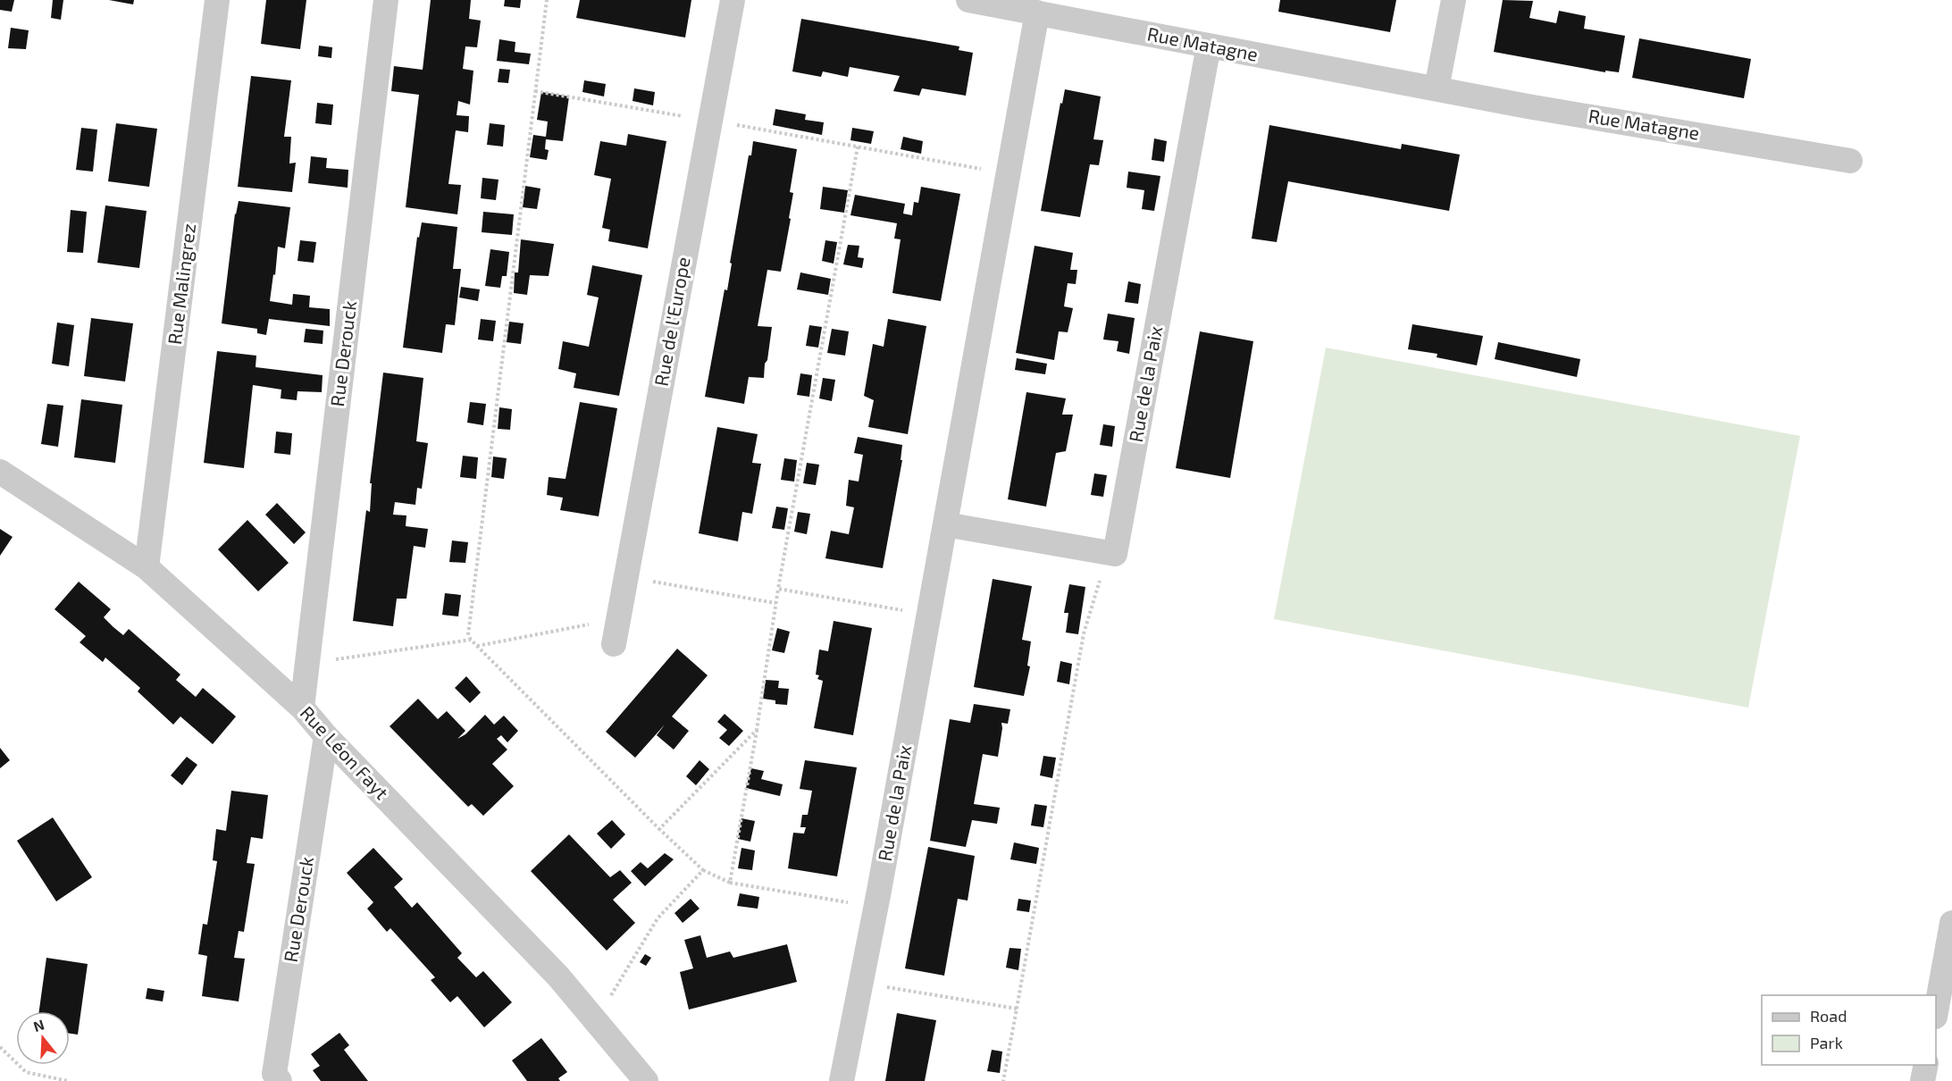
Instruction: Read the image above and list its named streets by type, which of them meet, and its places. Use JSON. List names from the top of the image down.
{
  "streets": {
    "street": [
      "Rue Matagne",
      "Rue Malingrez",
      "Rue de l'Europe",
      "Rue Derouck",
      "Rue de la Paix",
      "Rue Léon Fayt"
    ]
  },
  "crossings": [
    ["Rue Matagne", "Rue de la Paix"],
    ["Rue Malingrez", "Rue Léon Fayt"],
    ["Rue Derouck", "Rue Léon Fayt"]
  ],
  "legend": ["Road", "Park"],
  "north": "top"
}
